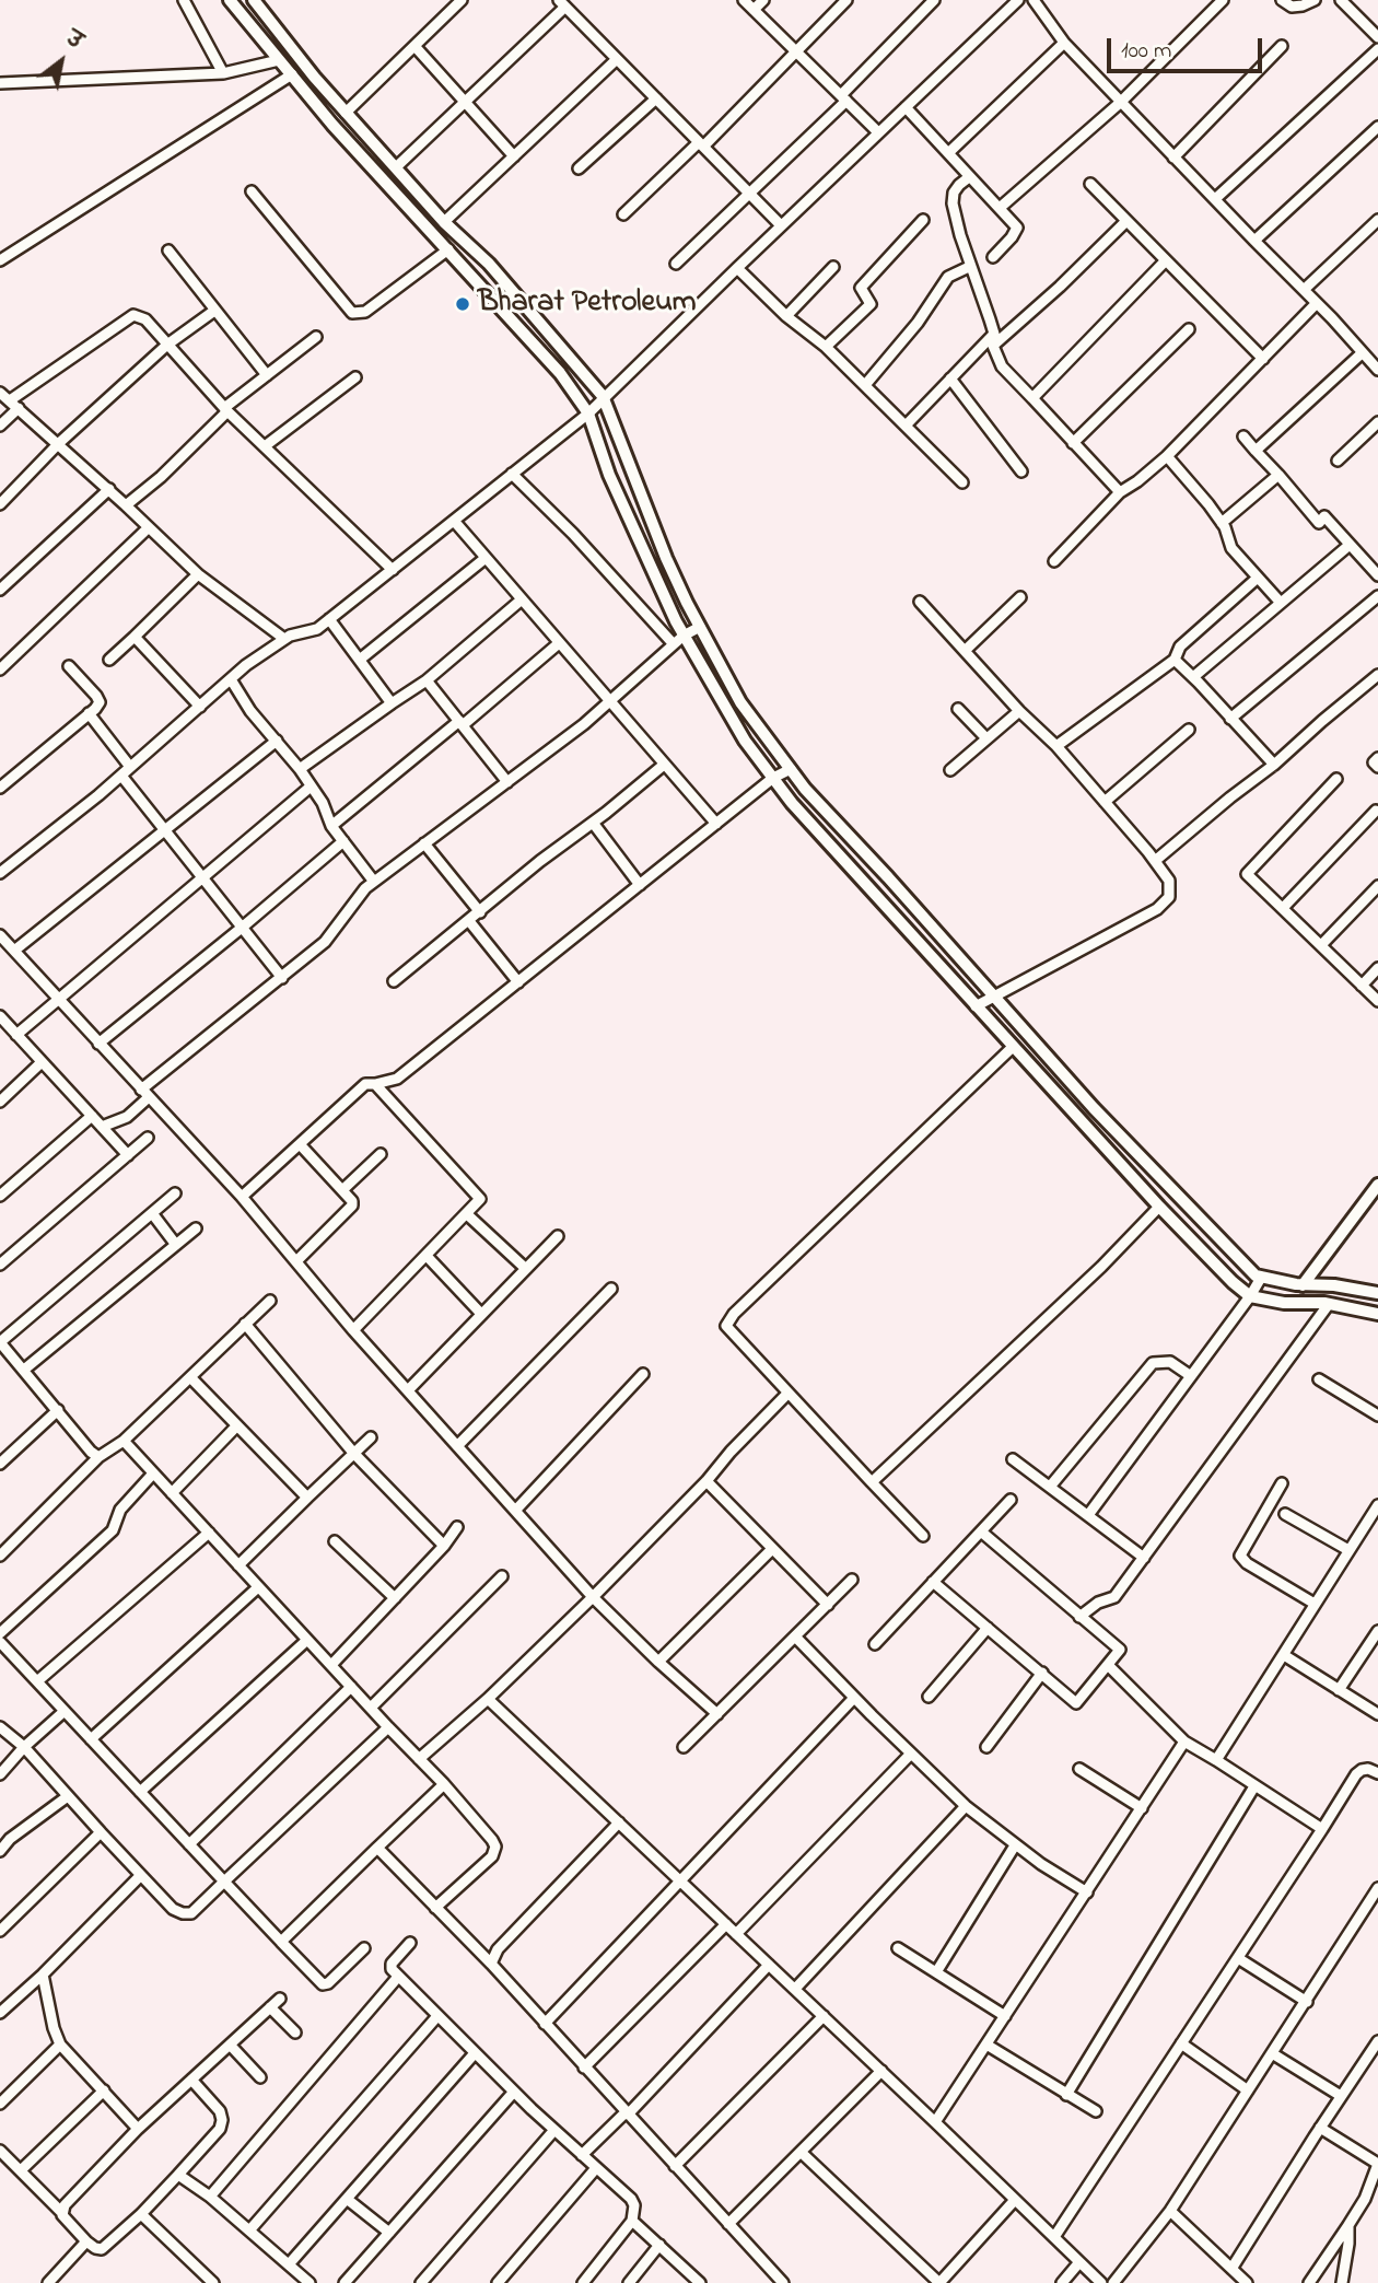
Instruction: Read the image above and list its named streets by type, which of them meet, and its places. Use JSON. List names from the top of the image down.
{
  "places": ["Bharat Petroleum"],
  "scale_bar": "100 m",
  "north": "top right"
}
